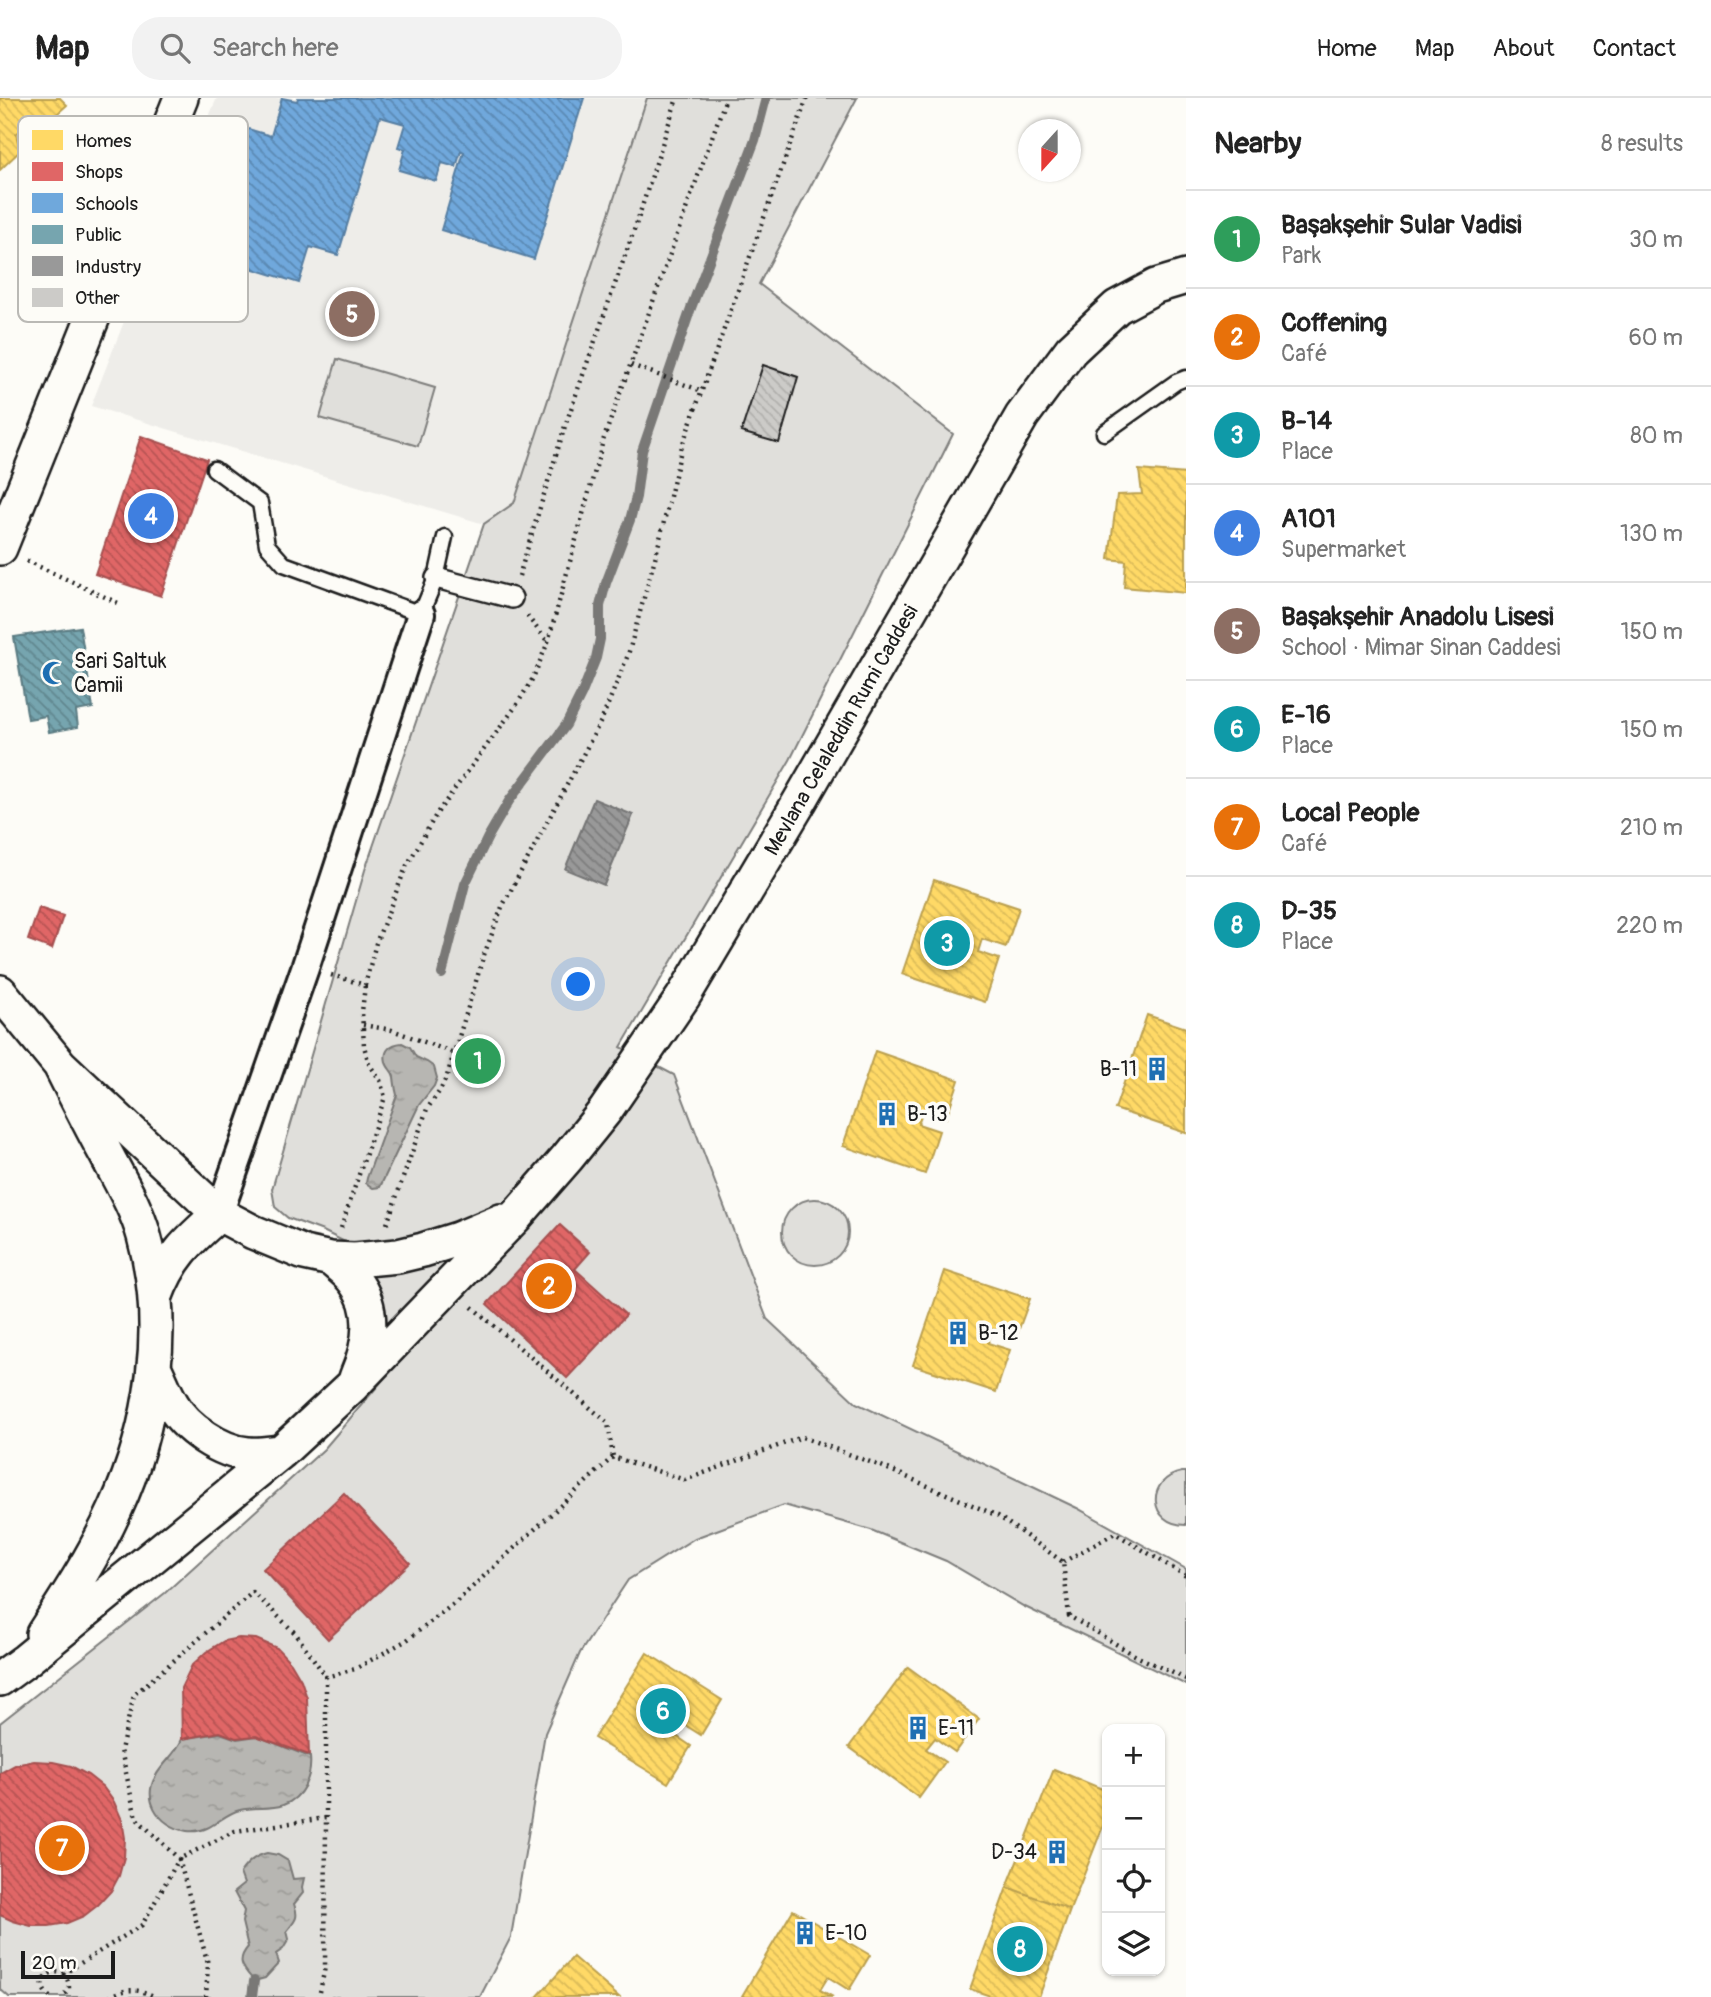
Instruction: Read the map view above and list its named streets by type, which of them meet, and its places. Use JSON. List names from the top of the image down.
{
  "streets": {
    "street": ["Mevlana Celaleddin Rumi Caddesi"]
  },
  "places": {
    "mosque": ["Sari Saltuk Camii"],
    "building": [
      "B-11",
      "B-13",
      "B-12",
      "E-11",
      "D-34",
      "E-10"
    ]
  },
  "legend": [
    "Homes",
    "Shops",
    "Schools",
    "Public",
    "Industry",
    "Other"
  ],
  "scale_bar": "20 m",
  "north": "bottom",
  "page": {
    "header": "Map",
    "search": "Search here",
    "nav": [
      "Home",
      "Map",
      "About",
      "Contact"
    ],
    "heading": ["Nearby", "8 results"],
    "list": [
      {
        "mark": "1",
        "name": "Başakşehir Sular Vadisi",
        "note": "Park",
        "value": "30 m"
      },
      {
        "mark": "2",
        "name": "Coffening",
        "note": "Café",
        "value": "60 m"
      },
      {
        "mark": "3",
        "name": "B-14",
        "note": "Place",
        "value": "80 m"
      },
      {
        "mark": "4",
        "name": "A101",
        "note": "Supermarket",
        "value": "130 m"
      },
      {
        "mark": "5",
        "name": "Başakşehir Anadolu Lisesi",
        "note": "School · Mimar Sinan Caddesi",
        "value": "150 m"
      },
      {
        "mark": "6",
        "name": "E-16",
        "note": "Place",
        "value": "150 m"
      },
      {
        "mark": "7",
        "name": "Local People",
        "note": "Café",
        "value": "210 m"
      },
      {
        "mark": "8",
        "name": "D-35",
        "note": "Place",
        "value": "220 m"
      }
    ],
    "pins": [
      "5",
      "4",
      "3",
      "1",
      "2",
      "6",
      "7",
      "8"
    ],
    "map_buttons": ["+", "−"],
    "scale": "20 m"
  }
}
